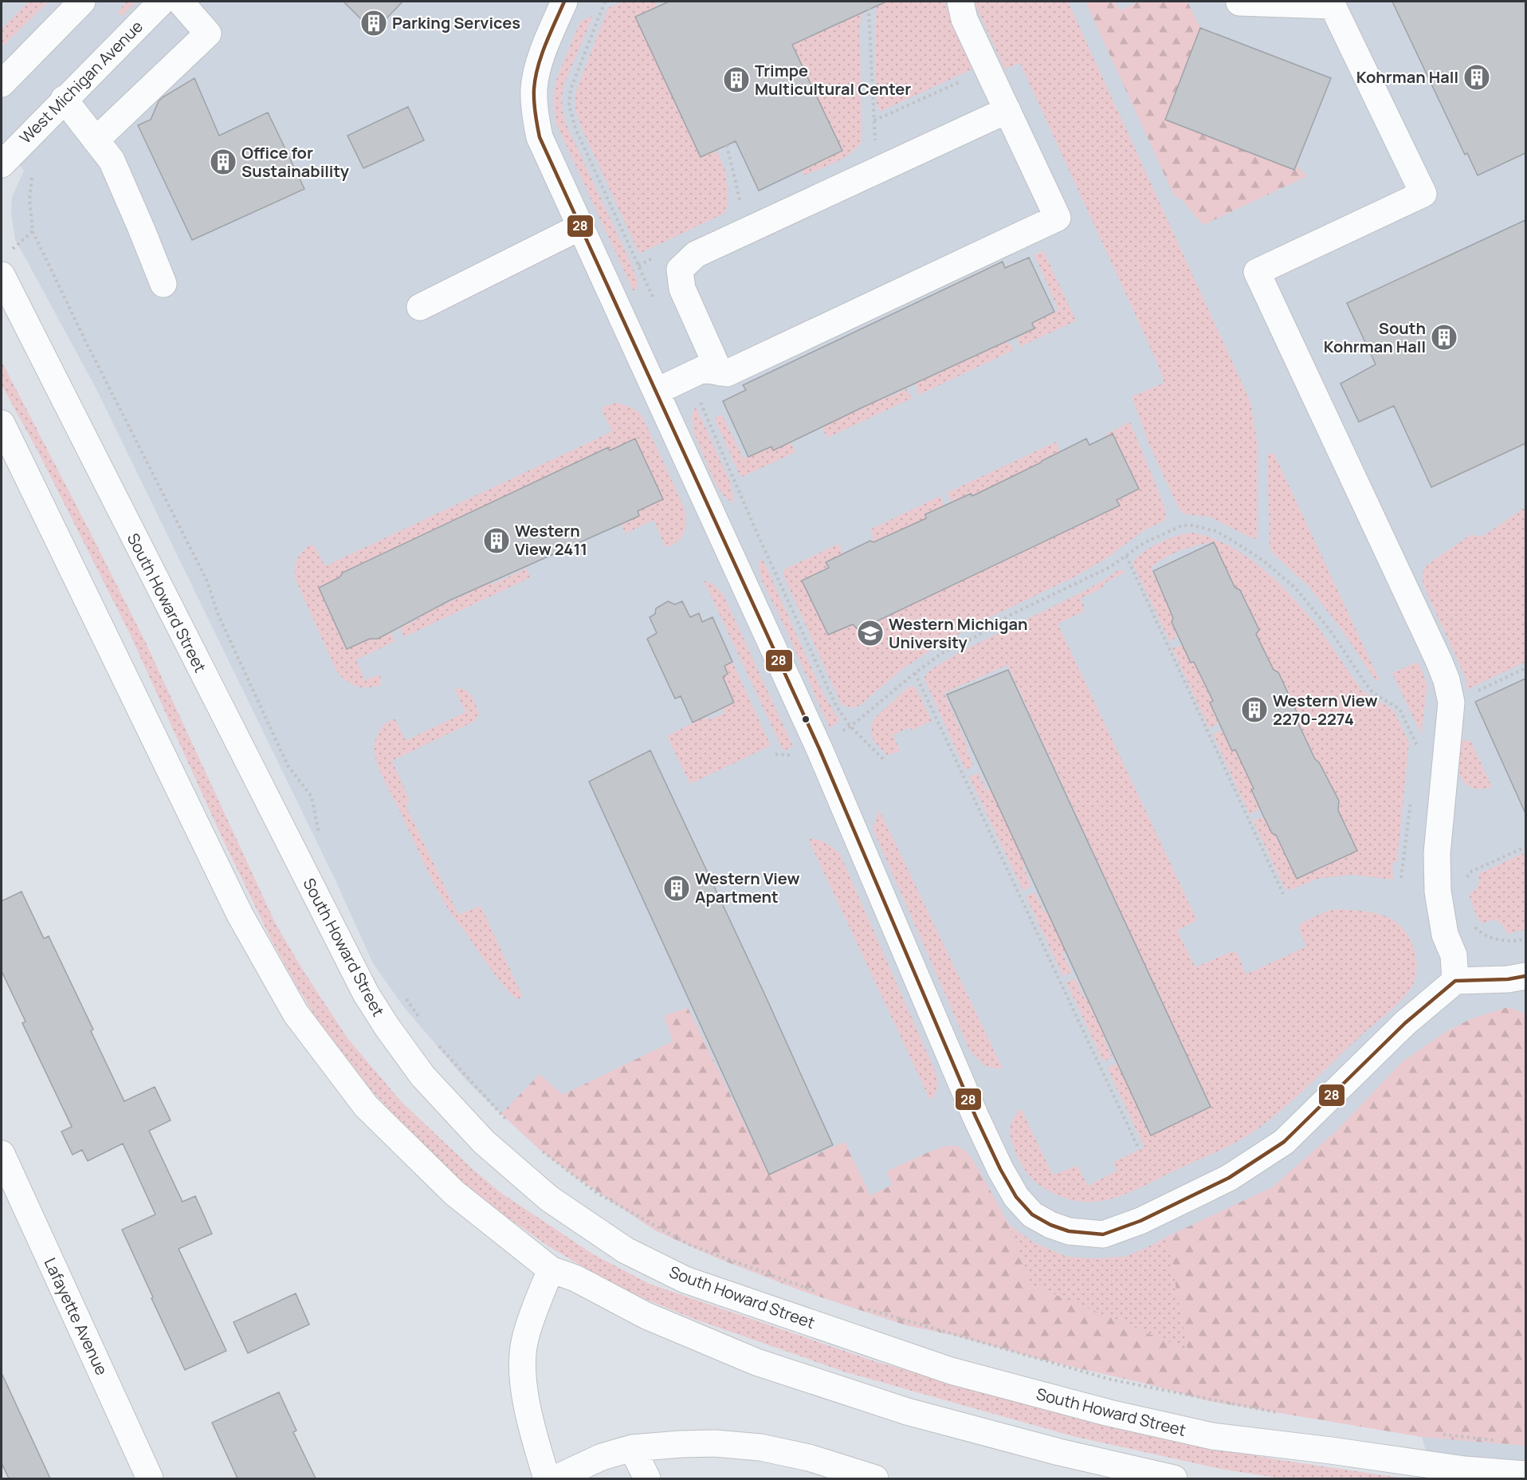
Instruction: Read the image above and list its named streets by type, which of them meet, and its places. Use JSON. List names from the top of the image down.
{
  "streets": {
    "street": ["West Michigan Avenue", "South Howard Street", "Lafayette Avenue"]
  },
  "places": {
    "building": [
      "Parking Services",
      "Kohrman Hall",
      "Trimpe Multicultural Center",
      "Office for Sustainability",
      "South Kohrman Hall",
      "Western View 2411",
      "Western View 2270-2274",
      "Western View Apartment"
    ],
    "school or university": ["Western Michigan University"]
  },
  "lines": ["transit line 28"]
}
